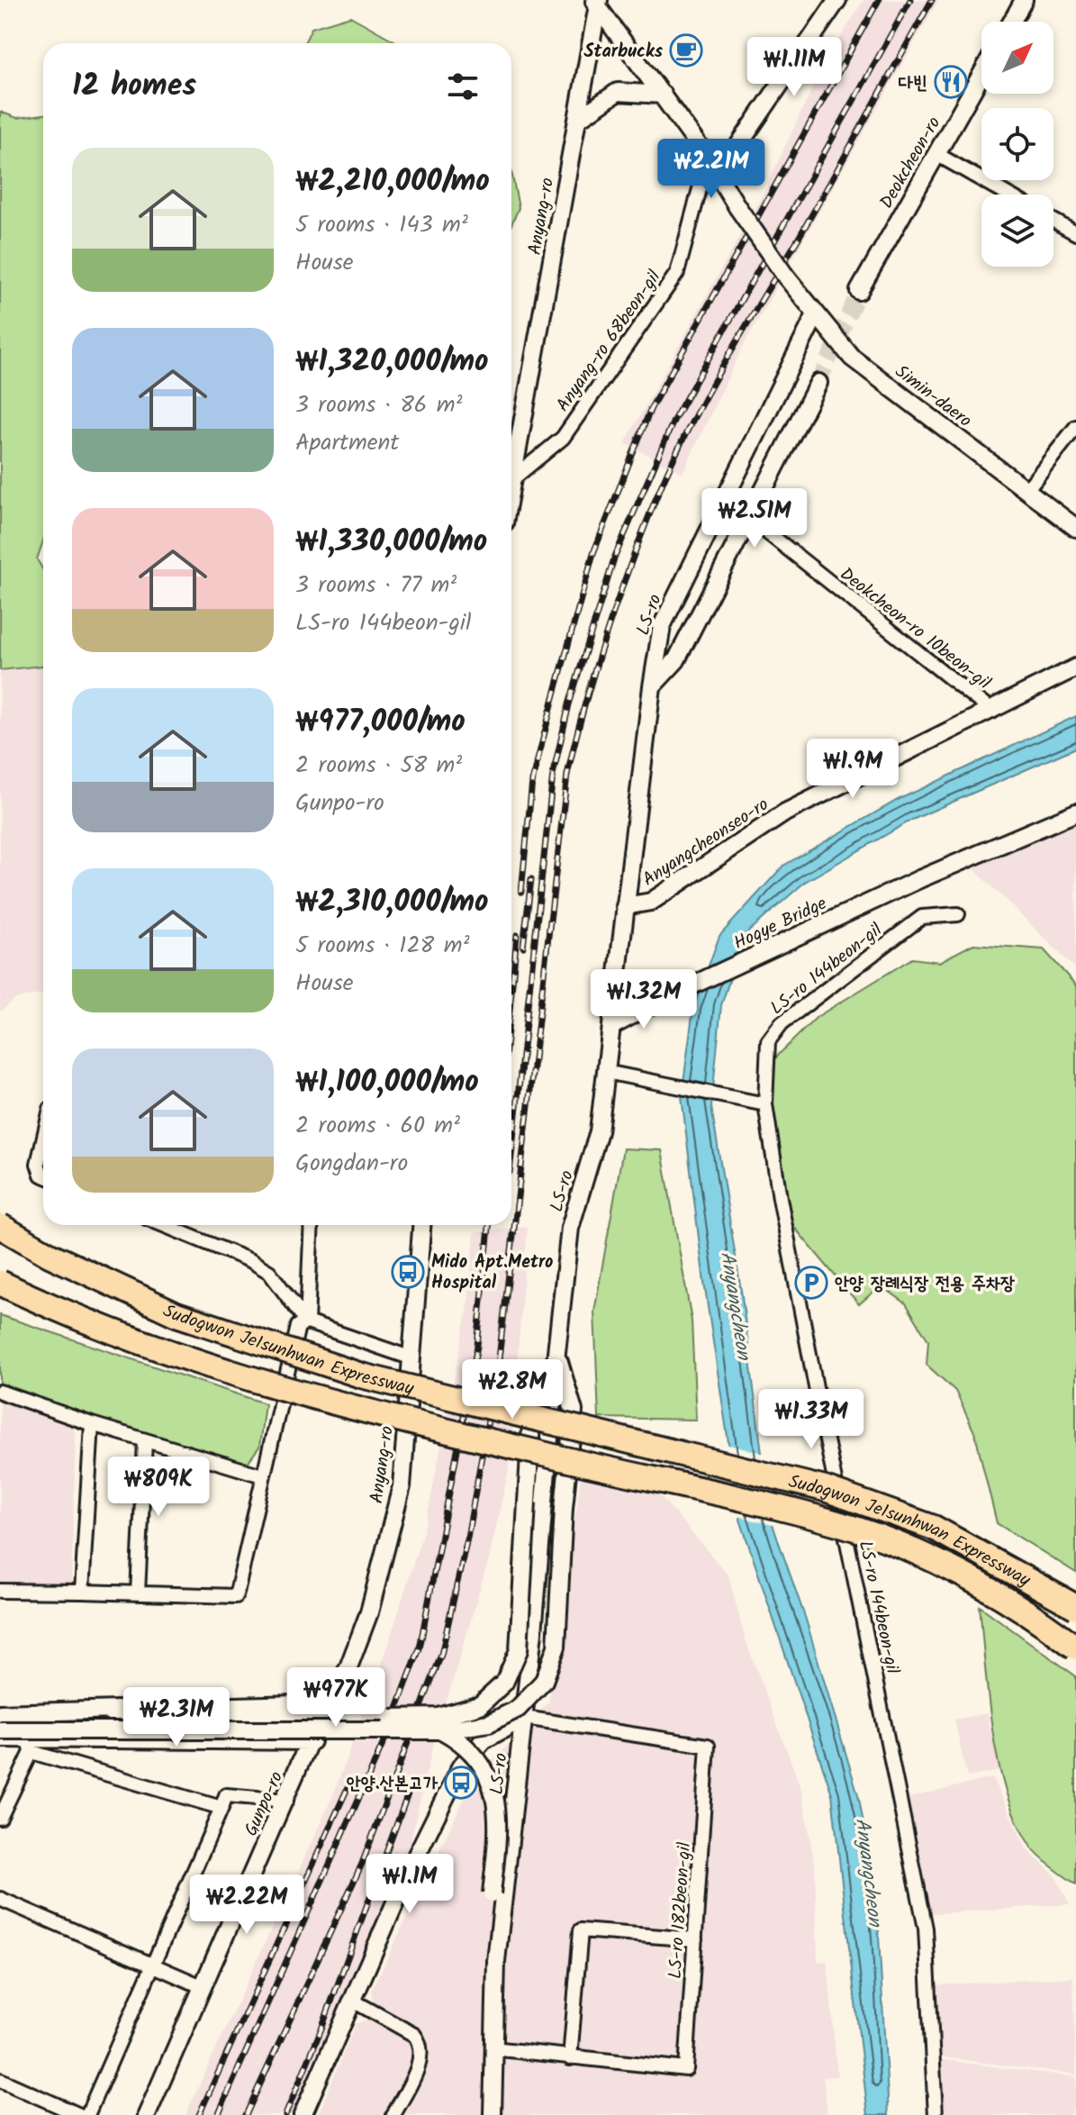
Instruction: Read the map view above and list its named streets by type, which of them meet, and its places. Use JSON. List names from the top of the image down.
{
  "streets": {
    "highway": ["Sudogwon Je1sunhwan Expressway"],
    "street": [
      "Deokcheon-ro",
      "Anyang-ro",
      "Anyang-ro 68beon-gil",
      "Simin-daero",
      "LS-ro",
      "Deokcheon-ro 10beon-gil",
      "Anyangcheonseo-ro",
      "Hogye Bridge",
      "LS-ro 144beon-gil",
      "Gunpo-ro",
      "LS-ro 182beon-gil"
    ]
  },
  "crossings": [
    ["Anyang-ro", "Anyang-ro 68beon-gil"],
    ["Anyang-ro", "Gunpo-ro"],
    ["Simin-daero", "LS-ro"],
    ["LS-ro", "Anyangcheonseo-ro"],
    ["LS-ro", "Hogye Bridge"],
    ["LS-ro", "LS-ro 182beon-gil"],
    ["Deokcheon-ro 10beon-gil", "Anyangcheonseo-ro"]
  ],
  "water": ["Anyangcheon"],
  "places": {
    "cafe": ["Starbucks"],
    "restaurant": ["다빈"],
    "bus stop": ["Mido Apt.Metro Hospital", "안양.산본고가"],
    "parking": ["안양 장례식장 전용 주차장"]
  },
  "north": "top right",
  "page": {
    "price": [
      "₩1.11M",
      "₩2.21M",
      "₩2.51M",
      "₩1.9M",
      "₩1.32M",
      "₩2.8M",
      "₩1.33M",
      "₩809K",
      "₩977K",
      "₩2.31M",
      "₩1.1M",
      "₩2.22M"
    ],
    "heading": "12 homes",
    "list": [
      {
        "name": "₩2,210,000/mo",
        "note": "5 rooms · 143 m² · House"
      },
      {
        "name": "₩1,320,000/mo",
        "note": "3 rooms · 86 m² · Apartment"
      },
      {
        "name": "₩1,330,000/mo",
        "note": "3 rooms · 77 m² · LS-ro 144beon-gil"
      },
      {
        "name": "₩977,000/mo",
        "note": "2 rooms · 58 m² · Gunpo-ro"
      },
      {
        "name": "₩2,310,000/mo",
        "note": "5 rooms · 128 m² · House"
      },
      {
        "name": "₩1,100,000/mo",
        "note": "2 rooms · 60 m² · Gongdan-ro"
      }
    ]
  }
}
